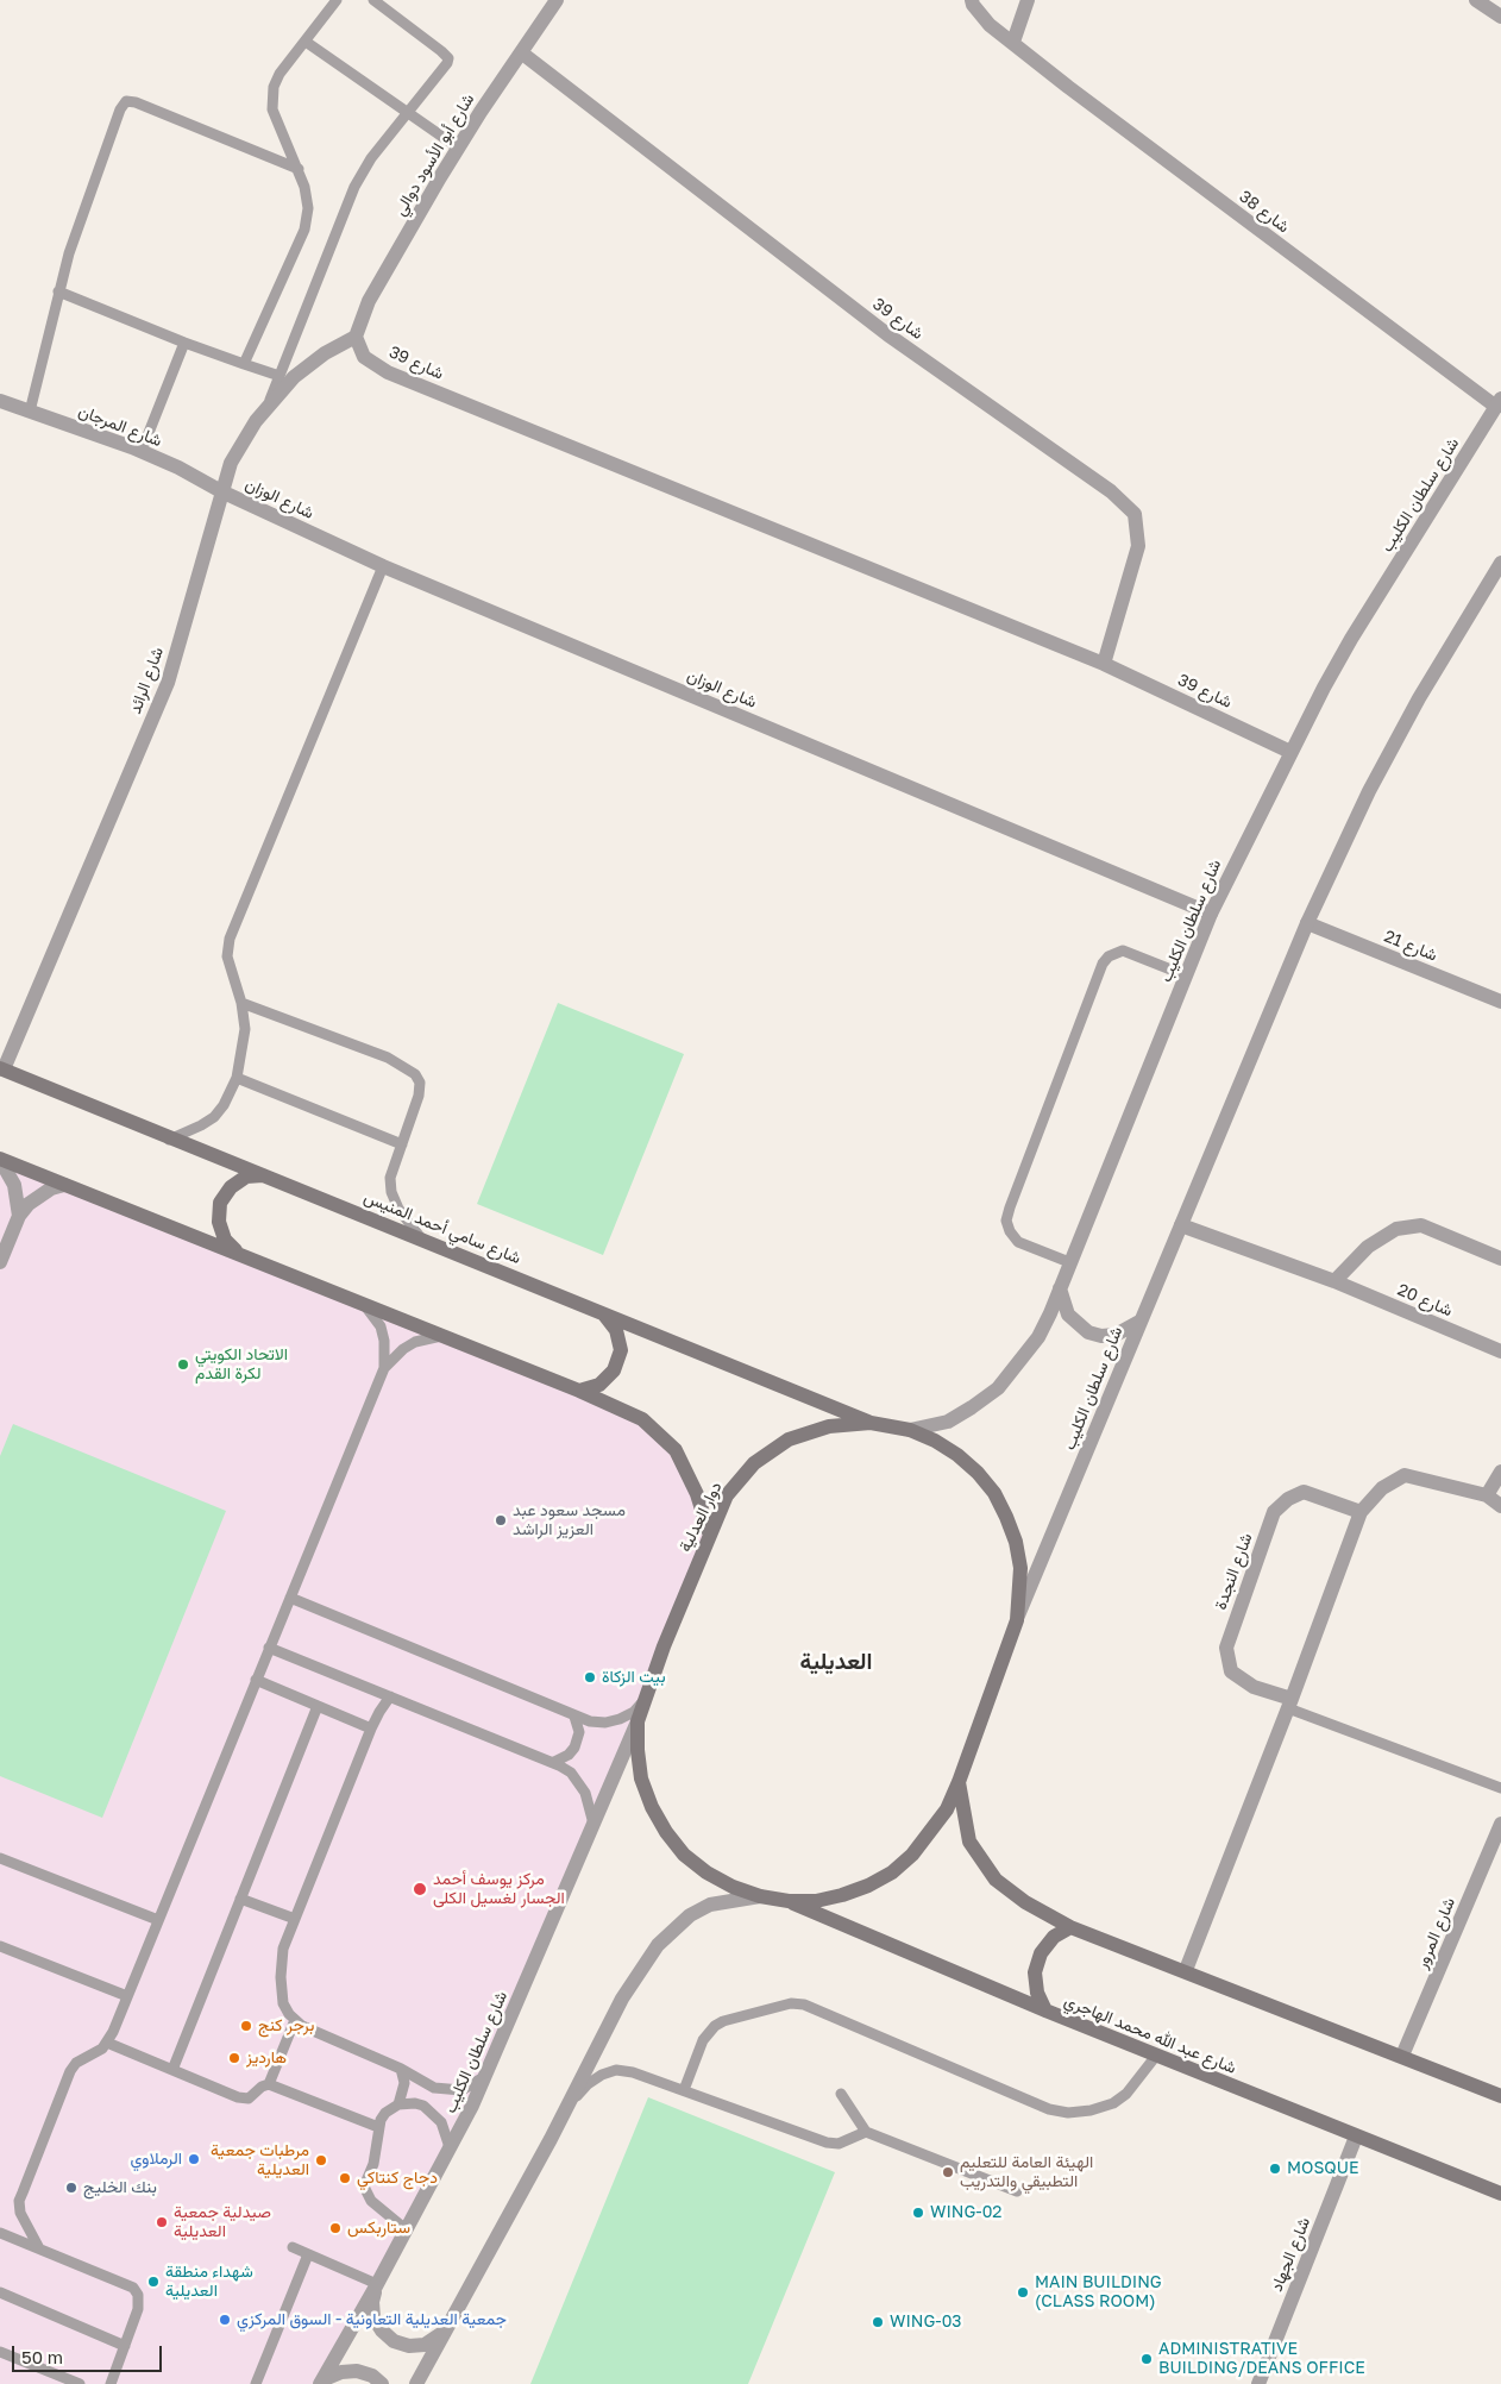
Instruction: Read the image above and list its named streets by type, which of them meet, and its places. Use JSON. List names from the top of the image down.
{
  "streets": {
    "main road": ["شارع سامي أحمد المنيس", "دوار العدلية", "شارع عبد الله محمد الهاجري"],
    "street": [
      "شارع أبو الأسود دوالي",
      "شارع 38",
      "شارع 39",
      "شارع المرجان",
      "شارع سلطان الكليب",
      "شارع الوزان",
      "شارع الرائد",
      "شارع 21",
      "شارع 20",
      "شارع النجدة",
      "شارع المرور",
      "شارع الجهاد"
    ]
  },
  "crossings": [
    ["شارع أبو الأسود دوالي", "شارع 39"],
    ["شارع أبو الأسود دوالي", "شارع الرائد"],
    ["شارع 38", "شارع سلطان الكليب"],
    ["شارع 39", "شارع سلطان الكليب"],
    ["شارع 39", "شارع الرائد"],
    ["شارع المرجان", "شارع الوزان"],
    ["شارع المرجان", "شارع الرائد"],
    ["شارع سلطان الكليب", "شارع الوزان"],
    ["شارع سلطان الكليب", "شارع 21"],
    ["شارع سلطان الكليب", "شارع 20"],
    ["شارع سلطان الكليب", "دوار العدلية"],
    ["شارع الوزان", "شارع الرائد"],
    ["شارع الرائد", "شارع سامي أحمد المنيس"],
    ["شارع سامي أحمد المنيس", "دوار العدلية"],
    ["دوار العدلية", "شارع عبد الله محمد الهاجري"],
    ["شارع عبد الله محمد الهاجري", "شارع الجهاد"]
  ],
  "districts": ["العديلية"],
  "places": [
    "الاتحاد الكويتي لكرة القدم",
    "مسجد سعود عبد العزيز الراشد",
    "بيت الزكاة",
    "مركز يوسف أحمد الجسار لغسيل الكلى",
    "برجر كنج",
    "هارديز",
    "الرملاوي",
    "مرطبات جمعية العديلية",
    "MOSQUE",
    "الهيئة العامة للتعليم التطبيقي والتدريب",
    "دجاج كنتاكي",
    "بنك الخليج",
    "WING-02",
    "صيدلية جمعية العديلية",
    "ستاربكس",
    "شهداء منطقة العديلية",
    "MAIN BUILDING (CLASS ROOM)",
    "جمعية العديلية التعاونية - السوق المركزي",
    "WING-03",
    "ADMINISTRATIVE BUILDING/DEANS OFFICE"
  ],
  "scale_bar": "50 m"
}
